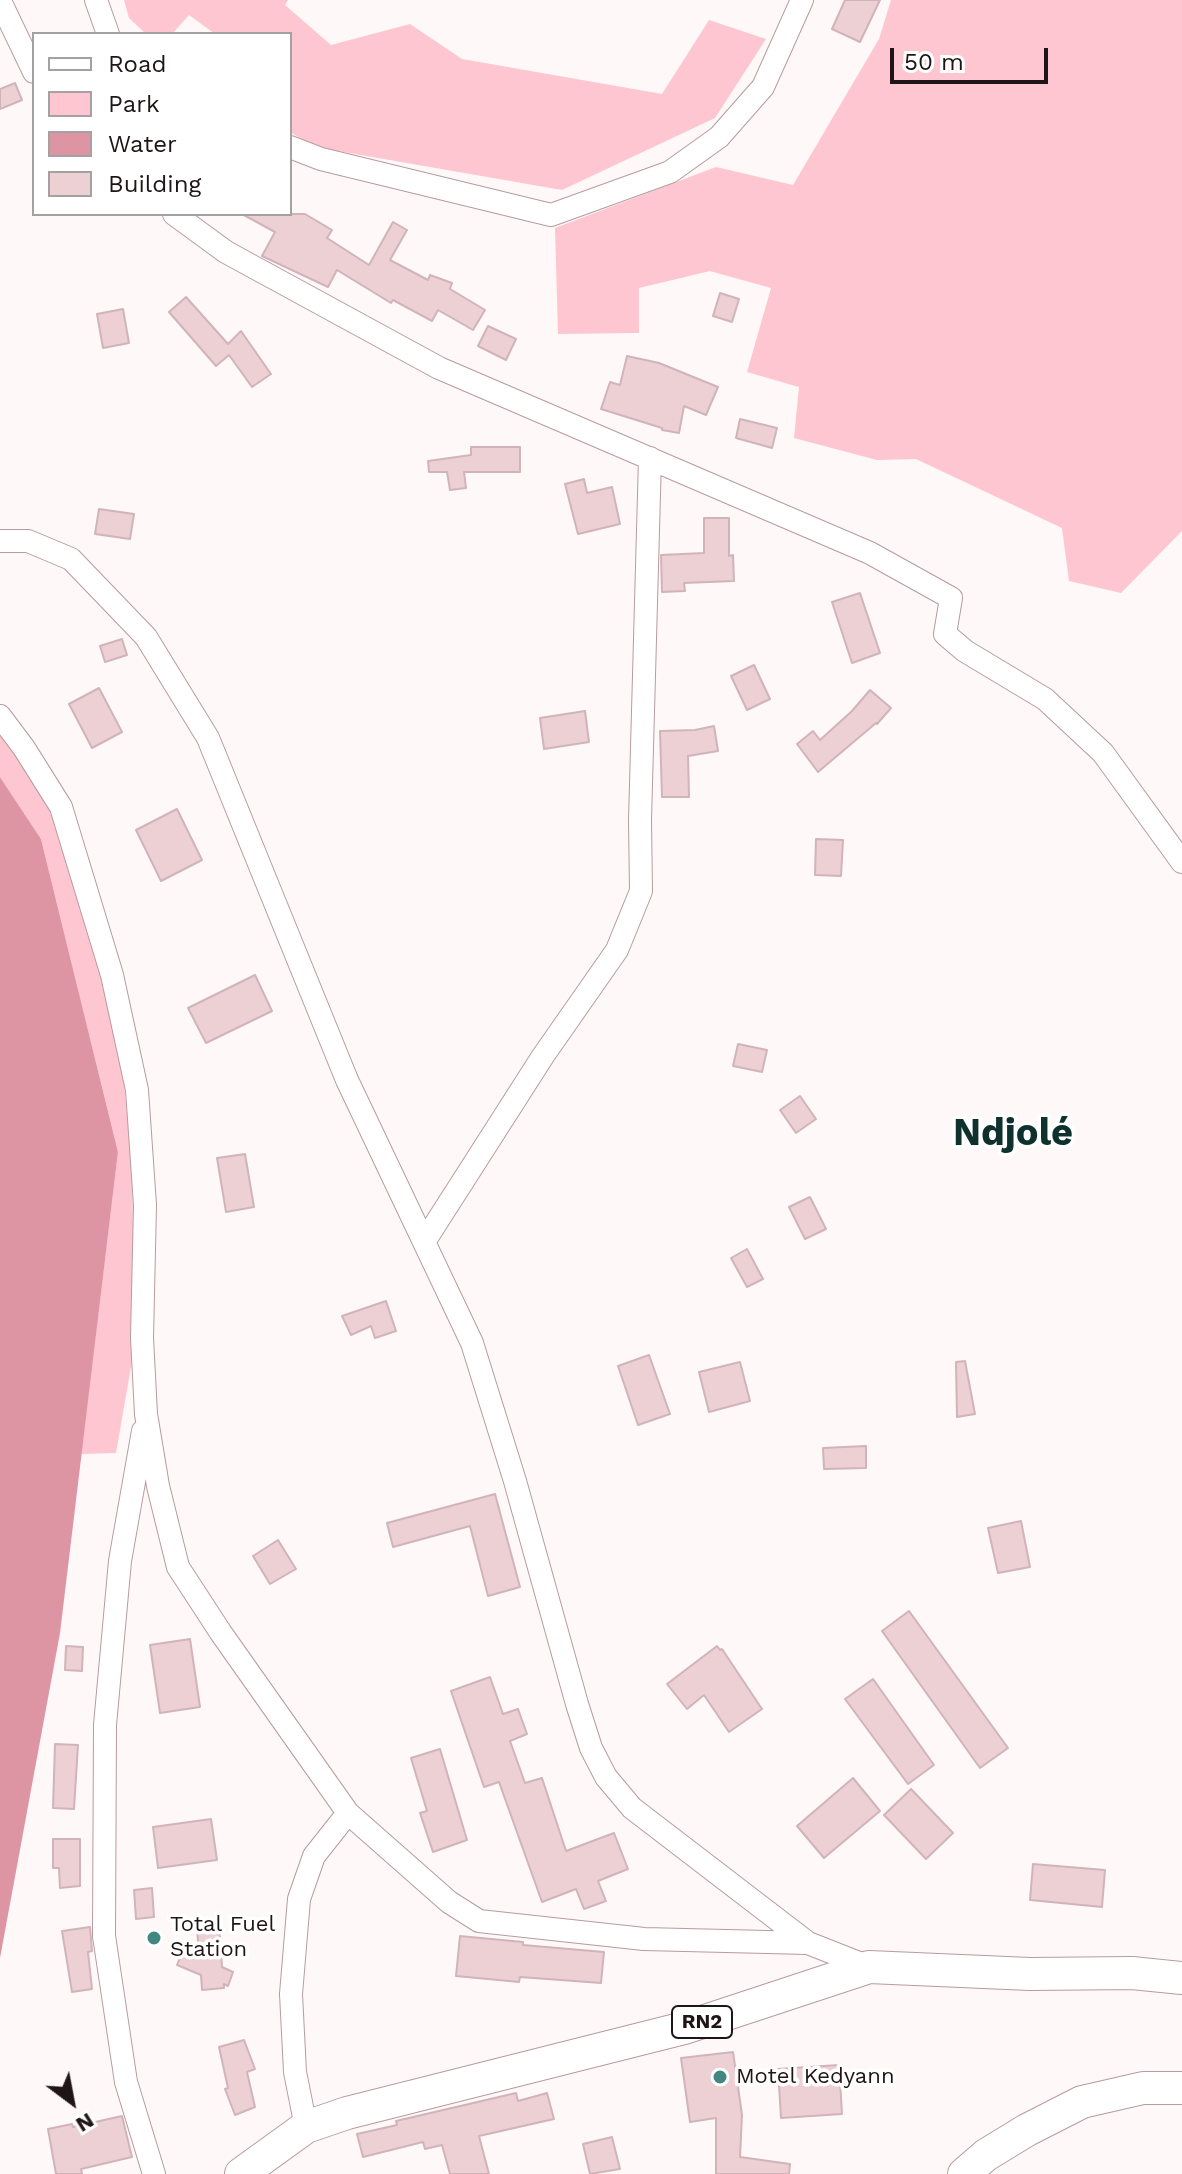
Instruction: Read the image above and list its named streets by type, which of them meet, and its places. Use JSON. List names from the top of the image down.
{
  "streets": {
    "highway": ["RN2"]
  },
  "districts": ["Ndjolé"],
  "places": ["Total Fuel Station", "Motel Kedyann"],
  "legend": [
    "Road",
    "Park",
    "Water",
    "Building"
  ],
  "scale_bar": "50 m",
  "north": "bottom right"
}
